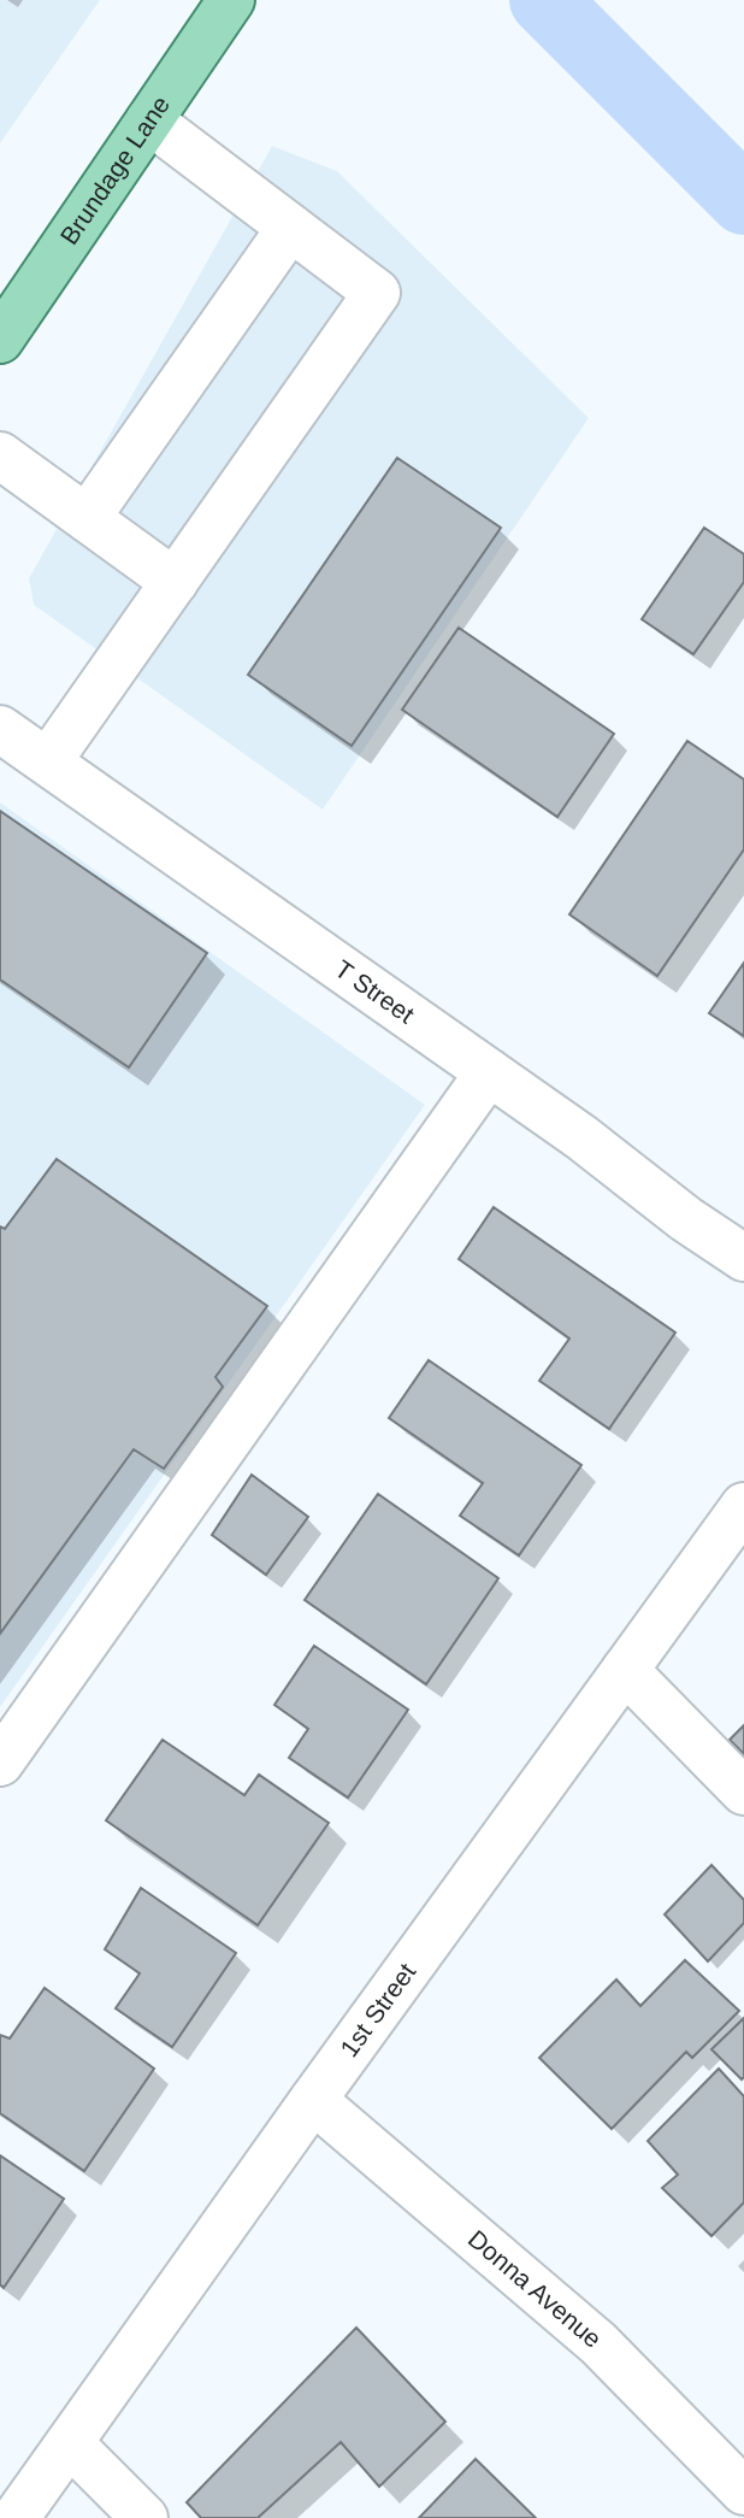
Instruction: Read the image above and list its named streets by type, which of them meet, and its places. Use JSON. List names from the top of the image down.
{
  "streets": {
    "main road": ["Brundage Lane"],
    "street": ["T Street", "1st Street", "Donna Avenue"]
  },
  "crossings": [
    ["1st Street", "Donna Avenue"]
  ]
}
